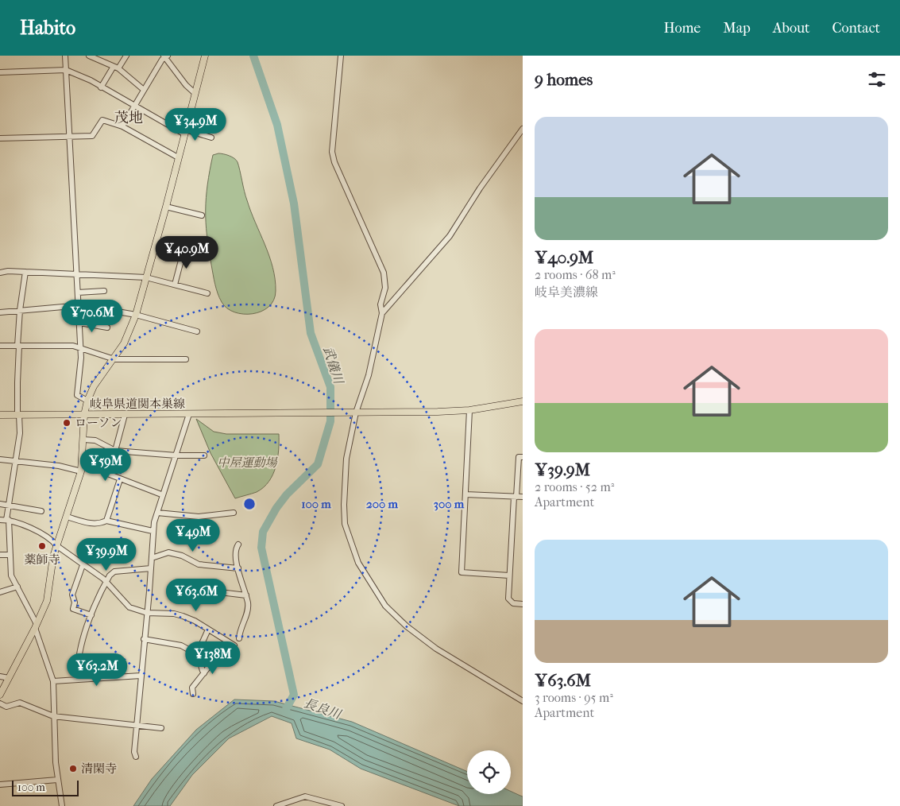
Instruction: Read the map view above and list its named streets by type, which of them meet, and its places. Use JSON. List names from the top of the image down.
{
  "streets": {
    "main road": ["岐阜県道関本巣線"]
  },
  "districts": ["茂地"],
  "water": ["武儀川", "長良川"],
  "parks": ["中屋運動場"],
  "places": ["ローソン", "薬師寺", "清閑寺"],
  "scale_bar": "100 m",
  "page": {
    "header": "Habito",
    "nav": [
      "Home",
      "Map",
      "About",
      "Contact"
    ],
    "heading": "9 homes",
    "list": [
      {
        "name": "¥40.9M",
        "note": "2 rooms · 68 m² · 岐阜美濃線"
      },
      {
        "name": "¥39.9M",
        "note": "2 rooms · 52 m² · Apartment"
      },
      {
        "name": "¥63.6M",
        "note": "3 rooms · 95 m² · Apartment"
      }
    ],
    "price": [
      "¥34.9M",
      "¥40.9M",
      "¥70.6M",
      "¥59M",
      "¥49M",
      "¥39.9M",
      "¥63.6M",
      "¥138M",
      "¥63.2M"
    ],
    "scale": "100 m"
  },
  "rings": ["100 m", "200 m", "300 m"]
}
